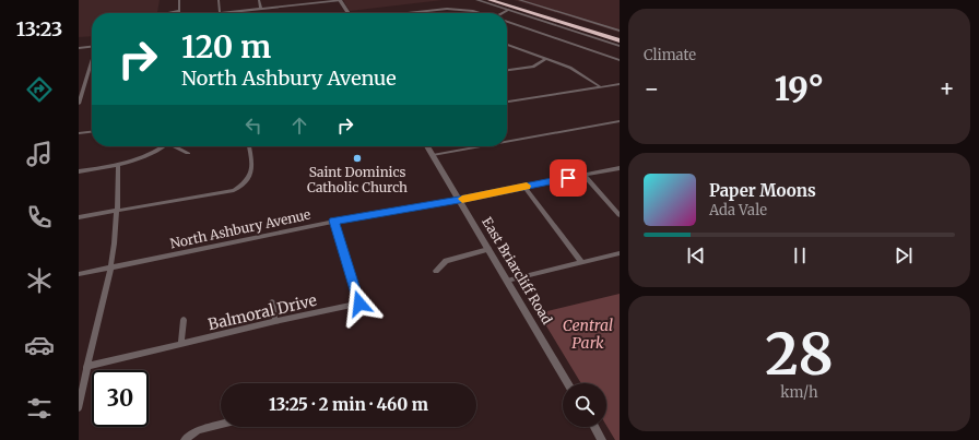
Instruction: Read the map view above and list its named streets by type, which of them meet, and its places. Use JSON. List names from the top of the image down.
{
  "streets": {
    "street": ["North Ashbury Avenue", "East Briarcliff Road", "Balmoral Drive"]
  },
  "crossings": [
    ["North Ashbury Avenue", "East Briarcliff Road"],
    ["North Ashbury Avenue", "Balmoral Drive"]
  ],
  "parks": ["Central Park"],
  "places": ["Saint Dominics Catholic Church"],
  "page": {
    "tabs": "13:23",
    "tile": [
      "Climate",
      ["28", "km/h"]
    ],
    "turn": ["120 m", "North Ashbury Avenue"],
    "heat": ["−", "19°", "+"],
    "song": ["Paper Moons", "Ada Vale"],
    "limit": "30",
    "trip": "13:25 · 2 min · 460 m"
  }
}
